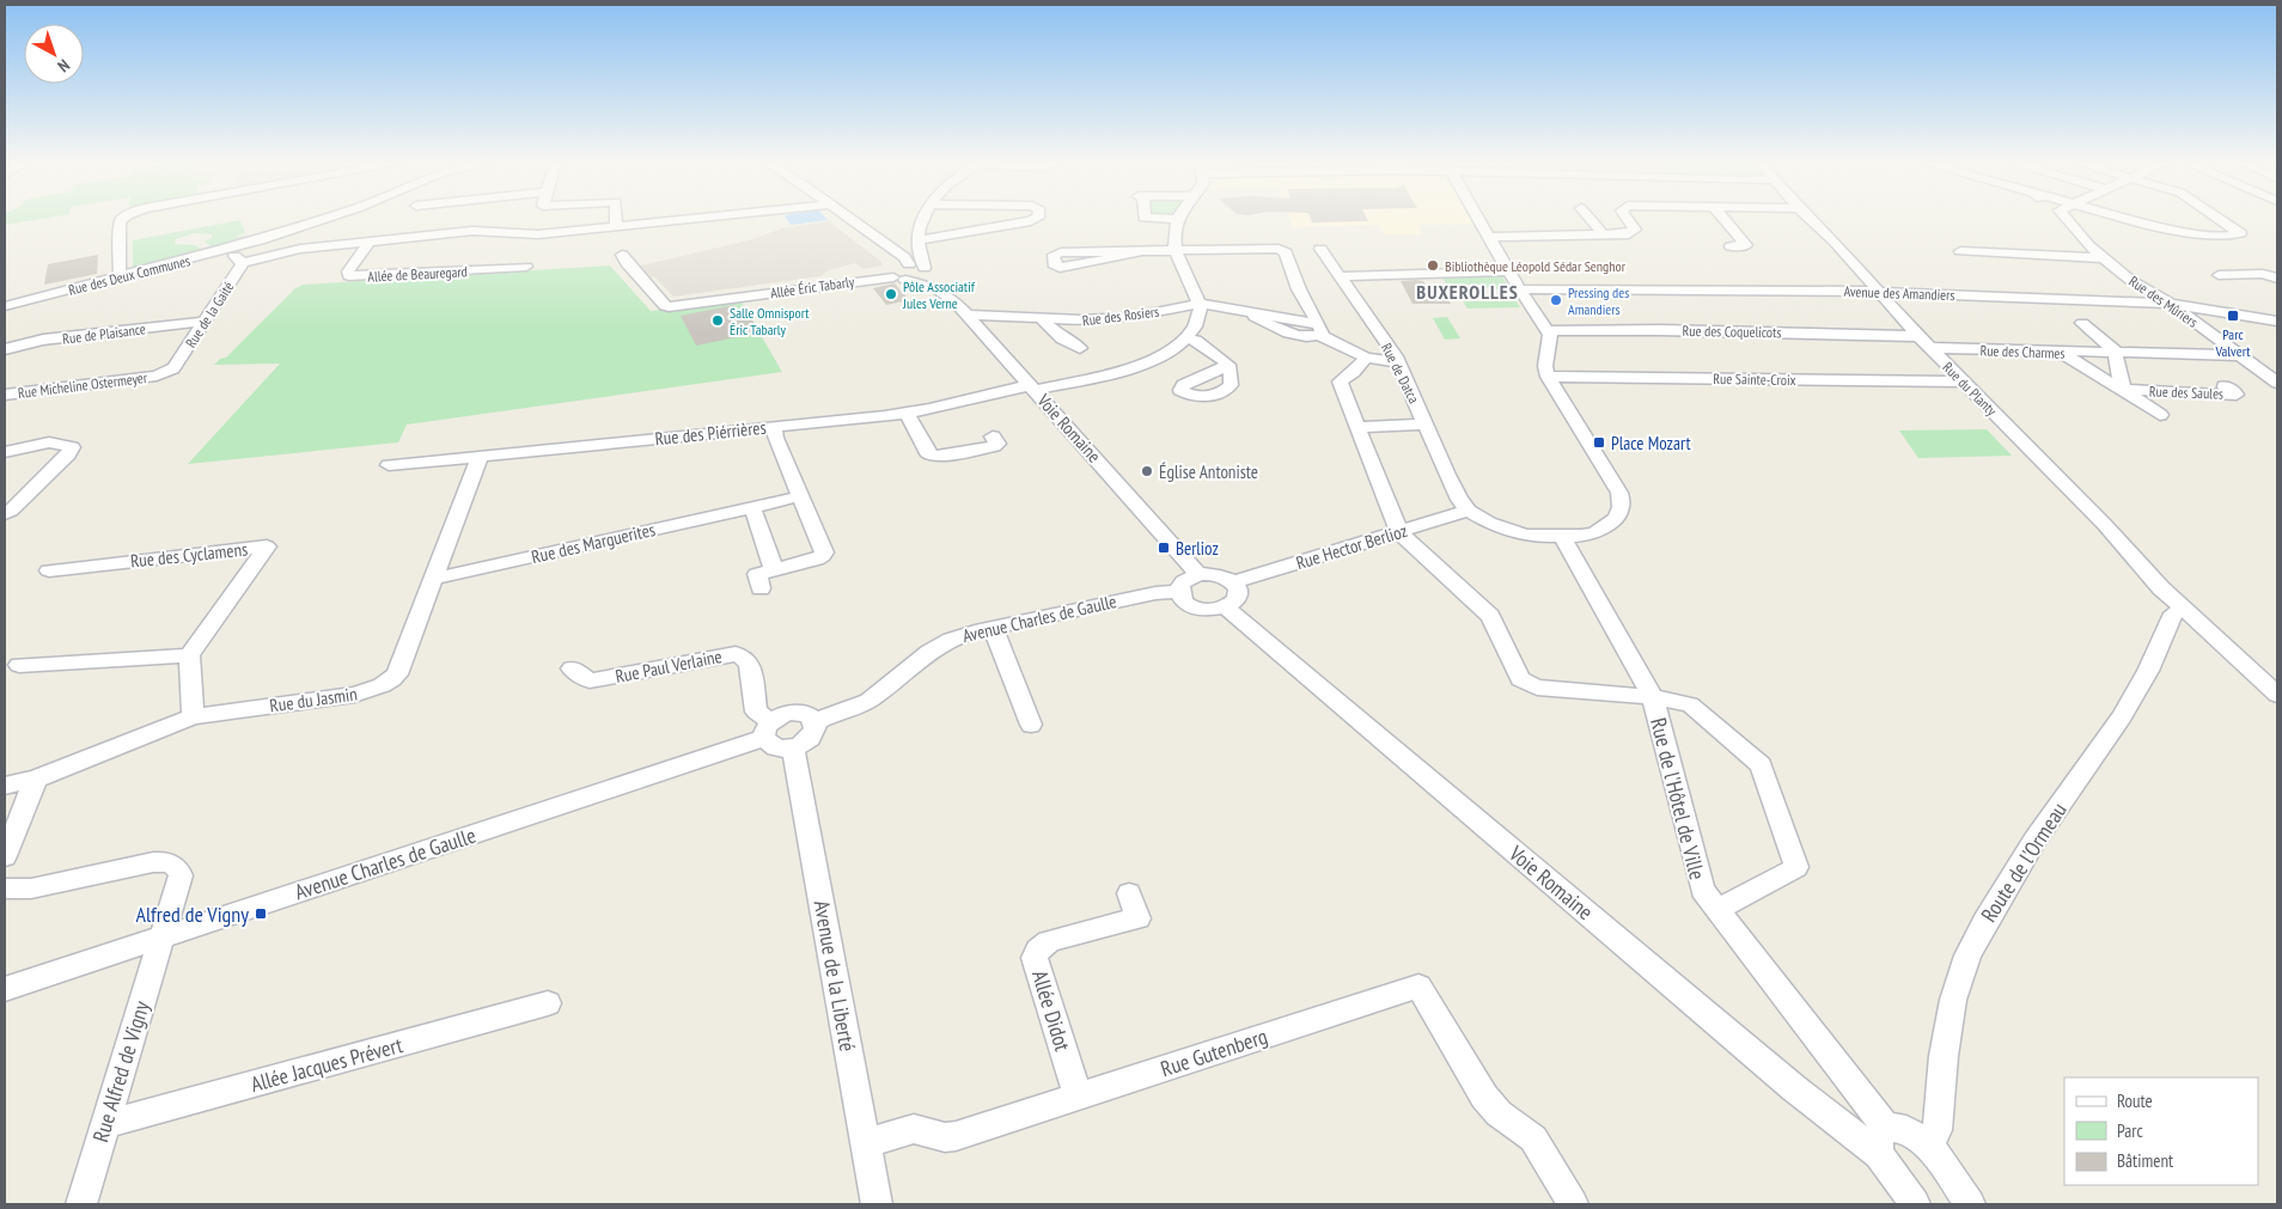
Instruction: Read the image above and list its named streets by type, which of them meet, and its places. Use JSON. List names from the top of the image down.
{
  "streets": {
    "street": [
      "Allée de Beauregard",
      "Rue des Deux Communes",
      "Allée Éric Tabarly",
      "Avenue des Amandiers",
      "Rue des Mûriers",
      "Rue de la Gaité",
      "Rue des Rosiers",
      "Rue des Coquelicots",
      "Rue de Plaisance",
      "Rue des Charmes",
      "Rue de Datca",
      "Rue Sainte-Croix",
      "Rue Micheline Ostermeyer",
      "Rue du Planty",
      "Rue des Saules",
      "Voie Romaine",
      "Rue des Piérrières",
      "Rue des Marguerites",
      "Rue Hector Berlioz",
      "Rue des Cyclamens",
      "Avenue Charles de Gaulle",
      "Rue Paul Verlaine",
      "Rue du Jasmin",
      "Rue de l'Hôtel de Ville",
      "Route de l'Ormeau",
      "Avenue de la Liberté",
      "Allée Didot",
      "Rue Gutenberg",
      "Allée Jacques Prévert",
      "Rue Alfred de Vigny"
    ]
  },
  "crossings": [
    ["Rue des Deux Communes", "Rue de la Gaité"],
    ["Allée Éric Tabarly", "Voie Romaine"],
    ["Avenue des Amandiers", "Rue des Mûriers"],
    ["Avenue des Amandiers", "Rue du Planty"],
    ["Rue des Mûriers", "Rue des Charmes"],
    ["Rue de la Gaité", "Rue de Plaisance"],
    ["Rue de la Gaité", "Rue Micheline Ostermeyer"],
    ["Rue des Rosiers", "Voie Romaine"],
    ["Rue des Coquelicots", "Rue du Planty"],
    ["Rue des Charmes", "Rue du Planty"],
    ["Rue des Charmes", "Rue des Saules"],
    ["Rue de Datca", "Rue Hector Berlioz"],
    ["Rue Sainte-Croix", "Rue du Planty"],
    ["Rue du Planty", "Route de l'Ormeau"],
    ["Voie Romaine", "Rue des Piérrières"],
    ["Voie Romaine", "Rue Hector Berlioz"],
    ["Voie Romaine", "Avenue Charles de Gaulle"],
    ["Voie Romaine", "Rue de l'Hôtel de Ville"],
    ["Rue des Piérrières", "Rue du Jasmin"],
    ["Rue des Marguerites", "Rue du Jasmin"],
    ["Rue Hector Berlioz", "Avenue Charles de Gaulle"],
    ["Avenue Charles de Gaulle", "Rue Paul Verlaine"],
    ["Avenue Charles de Gaulle", "Avenue de la Liberté"],
    ["Avenue Charles de Gaulle", "Rue Alfred de Vigny"],
    ["Rue Paul Verlaine", "Avenue de la Liberté"],
    ["Avenue de la Liberté", "Rue Gutenberg"],
    ["Allée Didot", "Rue Gutenberg"],
    ["Allée Jacques Prévert", "Rue Alfred de Vigny"]
  ],
  "districts": ["BUXEROLLES"],
  "places": {
    "other": [
      "Bibliothèque Léopold Sédar Senghor",
      "Pôle Associatif Jules Verne",
      "Pressing des Amandiers",
      "Salle Omnisport Éric Tabarly",
      "Église Antoniste"
    ],
    "transit": [
      "Parc Valvert",
      "Place Mozart",
      "Berlioz",
      "Alfred de Vigny"
    ]
  },
  "legend": ["Route", "Parc", "Bâtiment"],
  "north": "bottom right"
}
